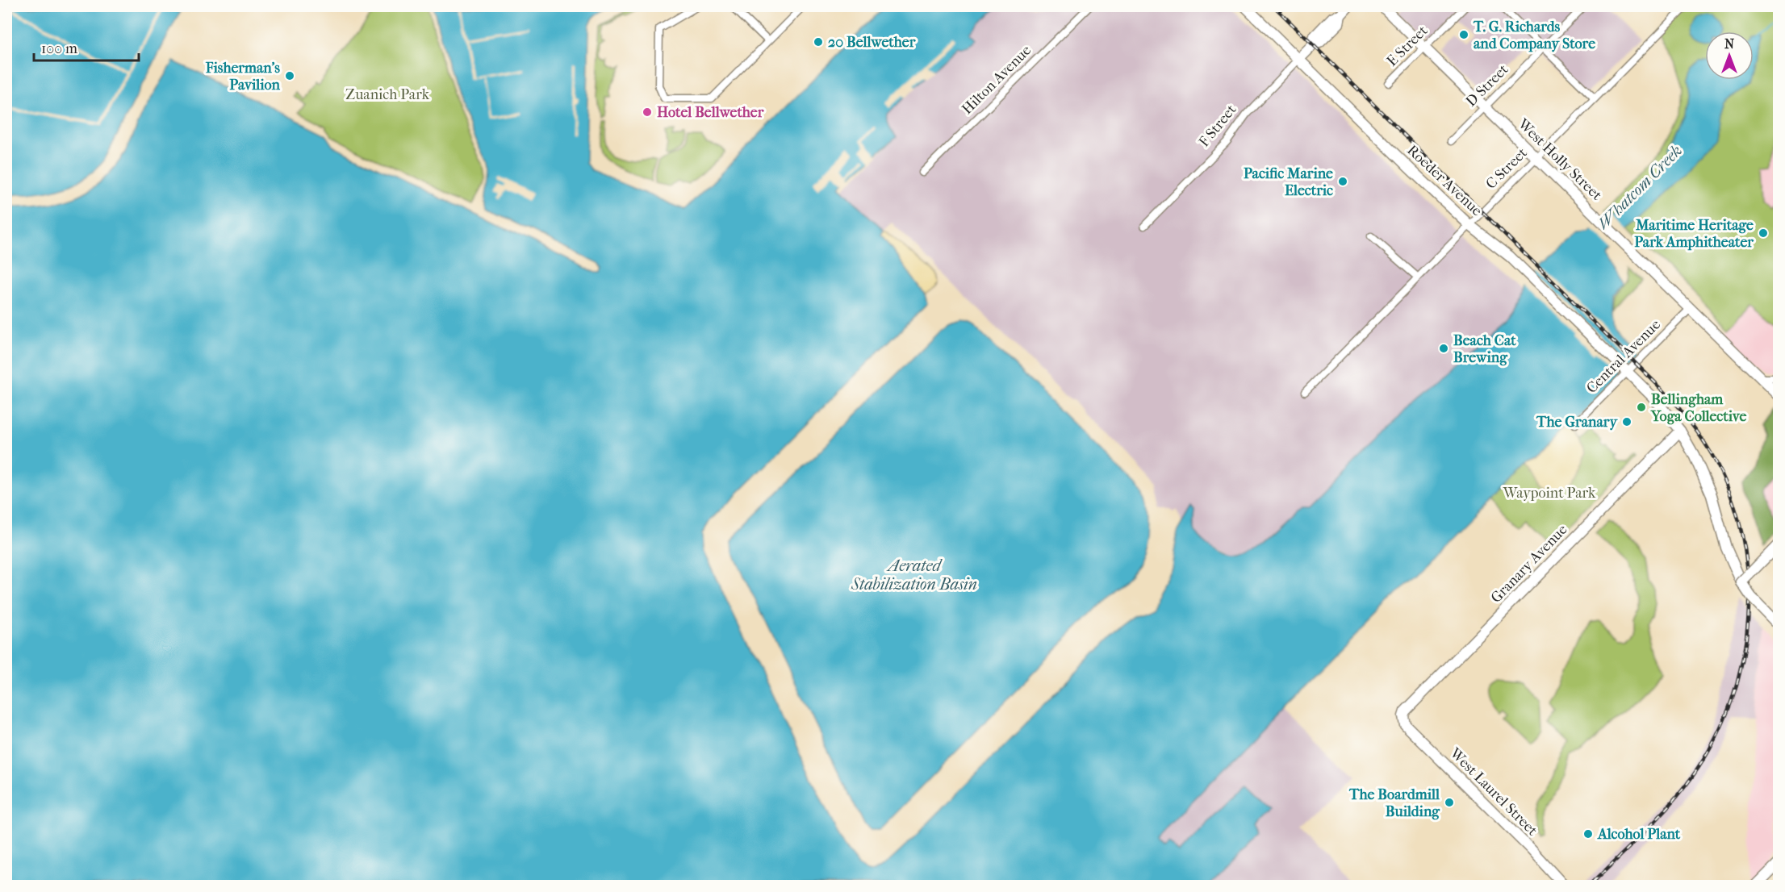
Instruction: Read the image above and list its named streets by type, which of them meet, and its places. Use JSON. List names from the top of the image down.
{
  "streets": {
    "main road": [
      "F Street",
      "West Holly Street",
      "Roeder Avenue",
      "Granary Avenue",
      "West Laurel Street"
    ],
    "street": [
      "E Street",
      "Hilton Avenue",
      "D Street",
      "C Street",
      "Central Avenue"
    ]
  },
  "crossings": [
    ["E Street", "West Holly Street"],
    ["D Street", "West Holly Street"],
    ["F Street", "Roeder Avenue"],
    ["West Holly Street", "C Street"],
    ["West Holly Street", "Central Avenue"],
    ["C Street", "Roeder Avenue"],
    ["Roeder Avenue", "Central Avenue"],
    ["Roeder Avenue", "Granary Avenue"],
    ["Granary Avenue", "West Laurel Street"]
  ],
  "water": ["Whatcom Creek", "Aerated Stabilization Basin"],
  "parks": ["Zuanich Park", "Waypoint Park"],
  "places": [
    "T. G. Richards and Company Store",
    "20 Bellwether",
    "Fisherman's Pavilion",
    "Hotel Bellwether",
    "Pacific Marine Electric",
    "Maritime Heritage Park Amphitheater",
    "Beach Cat Brewing",
    "Bellingham Yoga Collective",
    "The Granary",
    "The Boardmill Building",
    "Alcohol Plant"
  ],
  "scale_bar": "100 m",
  "north": "top"
}
